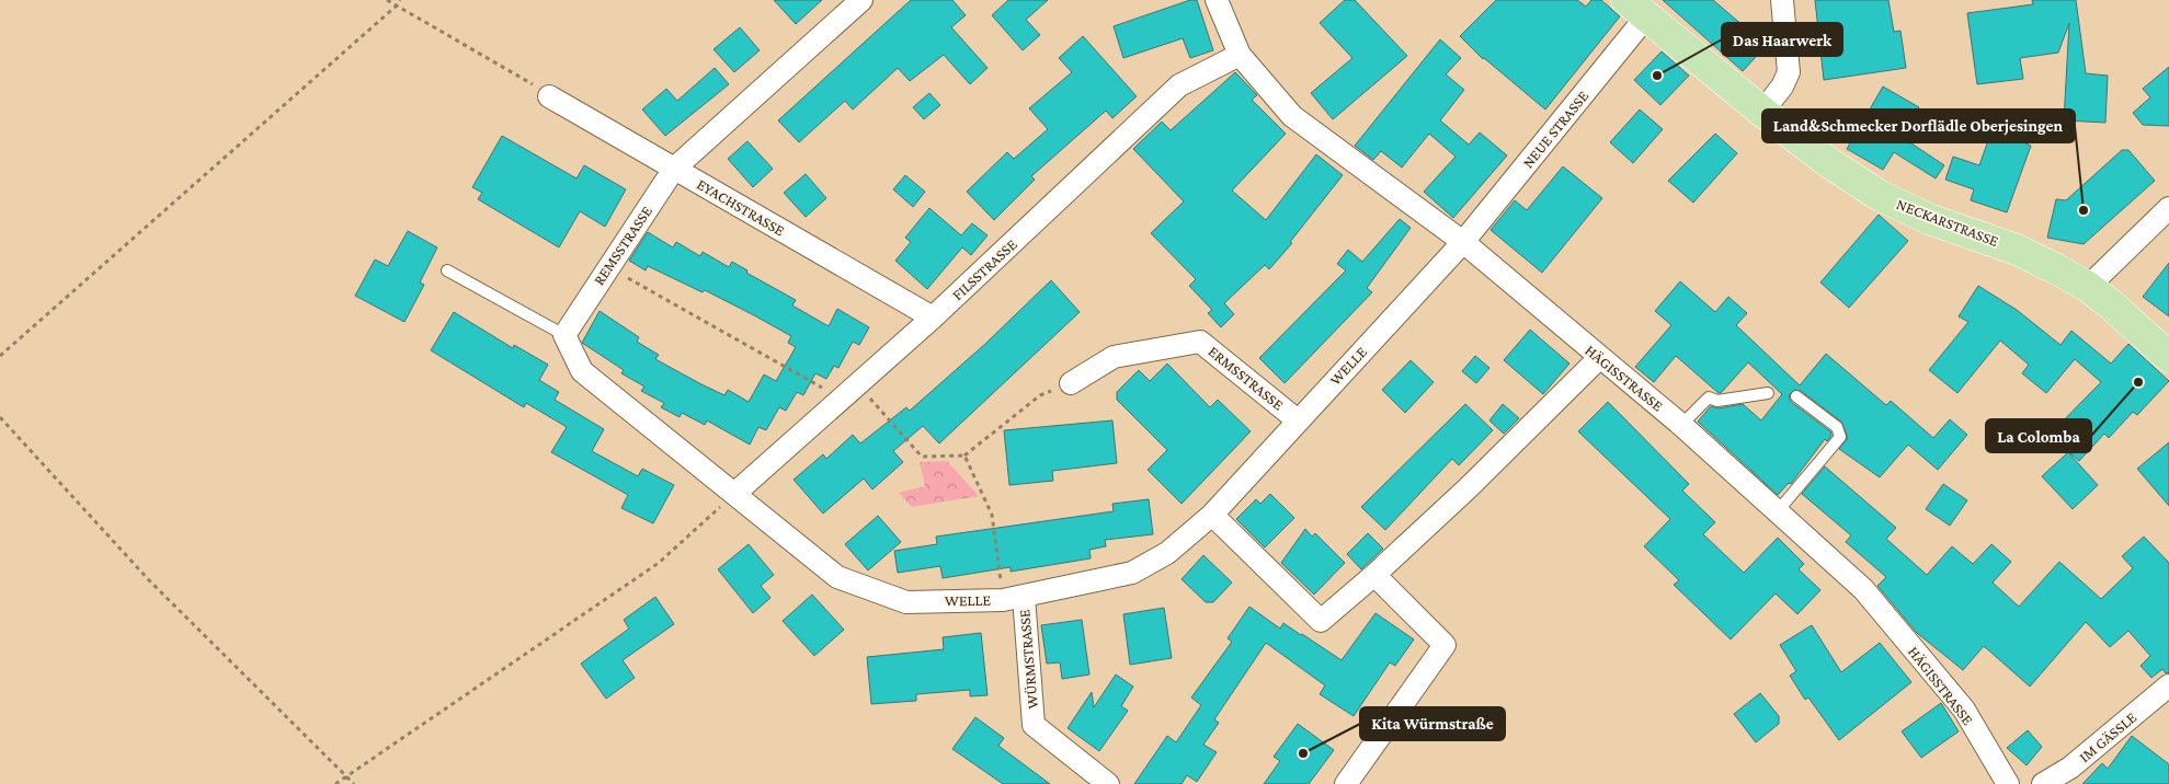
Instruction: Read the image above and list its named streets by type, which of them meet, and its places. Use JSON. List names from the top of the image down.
{
  "streets": {
    "main road": ["NECKARSTRASSE"],
    "street": [
      "NEUE STRASSE",
      "EYACHSTRASSE",
      "REMSSTRASSE",
      "FILSSTRASSE",
      "WELLE",
      "ERMSSTRASSE",
      "HÄGISSTRASSE",
      "WÜRMSTRASSE",
      "IM GÄSSLE"
    ]
  },
  "crossings": [
    ["NEUE STRASSE", "NECKARSTRASSE"],
    ["NEUE STRASSE", "WELLE"],
    ["NEUE STRASSE", "HÄGISSTRASSE"],
    ["EYACHSTRASSE", "REMSSTRASSE"],
    ["EYACHSTRASSE", "FILSSTRASSE"],
    ["FILSSTRASSE", "WELLE"],
    ["FILSSTRASSE", "HÄGISSTRASSE"],
    ["WELLE", "ERMSSTRASSE"],
    ["WELLE", "HÄGISSTRASSE"],
    ["WELLE", "WÜRMSTRASSE"]
  ],
  "places": [
    "Das Haarwerk",
    "Land&Schmecker Dorflädle Oberjesingen",
    "La Colomba",
    "Kita Würmstraße"
  ]
}
